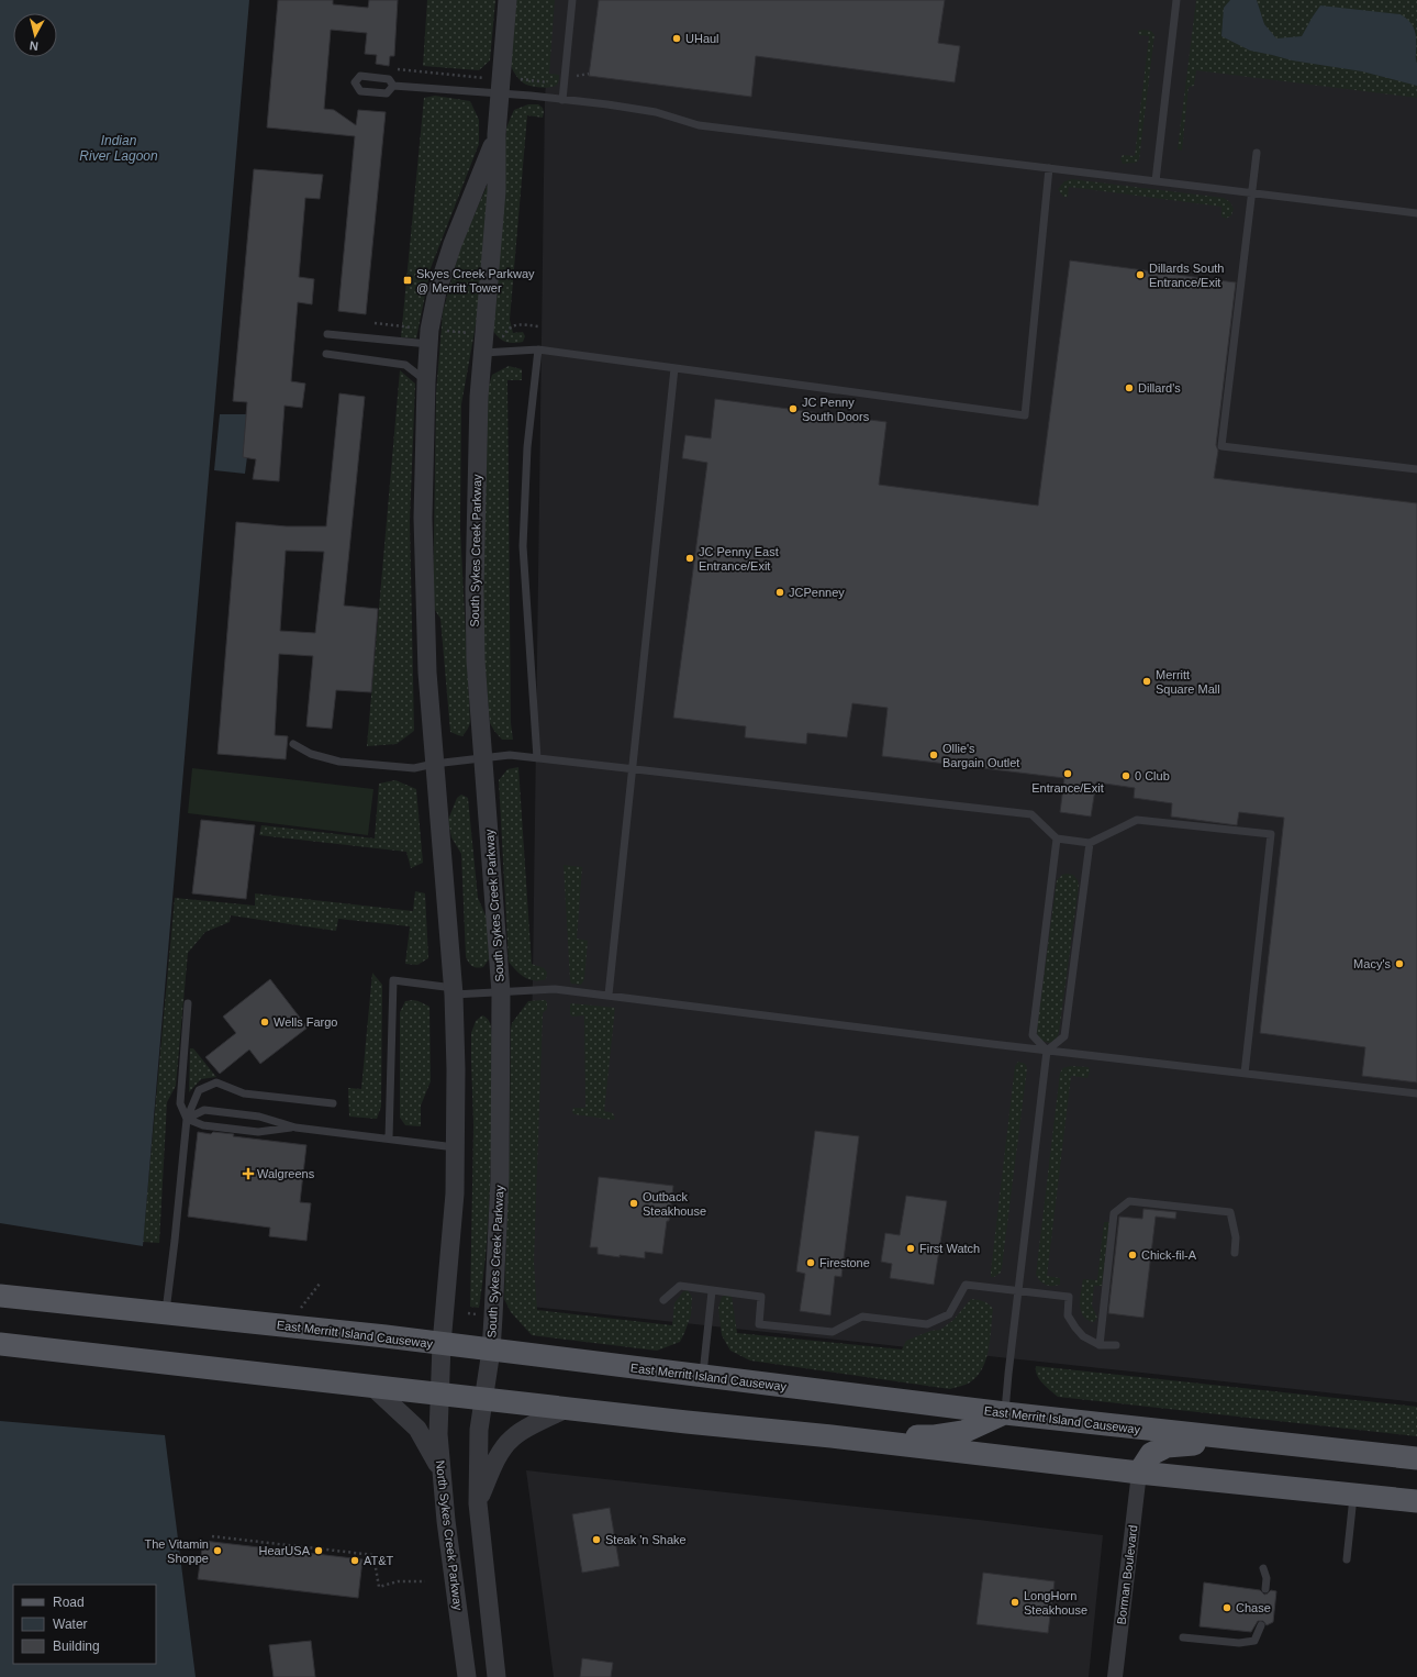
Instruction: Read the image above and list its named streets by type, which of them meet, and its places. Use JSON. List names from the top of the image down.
{
  "streets": {
    "main road": ["East Merritt Island Causeway"],
    "street": ["South Sykes Creek Parkway", "North Sykes Creek Parkway", "Borman Boulevard"]
  },
  "crossings": [
    ["South Sykes Creek Parkway", "East Merritt Island Causeway"],
    ["South Sykes Creek Parkway", "North Sykes Creek Parkway"]
  ],
  "water": ["Indian River Lagoon"],
  "places": {
    "other": [
      "UHaul",
      "Dillards South Entrance/Exit",
      "Dillard's",
      "JC Penny South Doors",
      "JC Penny East Entrance/Exit",
      "JCPenney",
      "Merritt Square Mall",
      "Ollie's Bargain Outlet",
      "Entrance/Exit",
      "0 Club",
      "Macy's",
      "Wells Fargo",
      "Outback Steakhouse",
      "First Watch",
      "Chick-fil-A",
      "Firestone",
      "Steak 'n Shake",
      "The Vitamin Shoppe",
      "HearUSA",
      "AT&T",
      "LongHorn Steakhouse",
      "Chase"
    ],
    "transit": ["Skyes Creek Parkway @ Merritt Tower"],
    "health": ["Walgreens"]
  },
  "legend": ["Road", "Water", "Building"],
  "north": "bottom"
}
